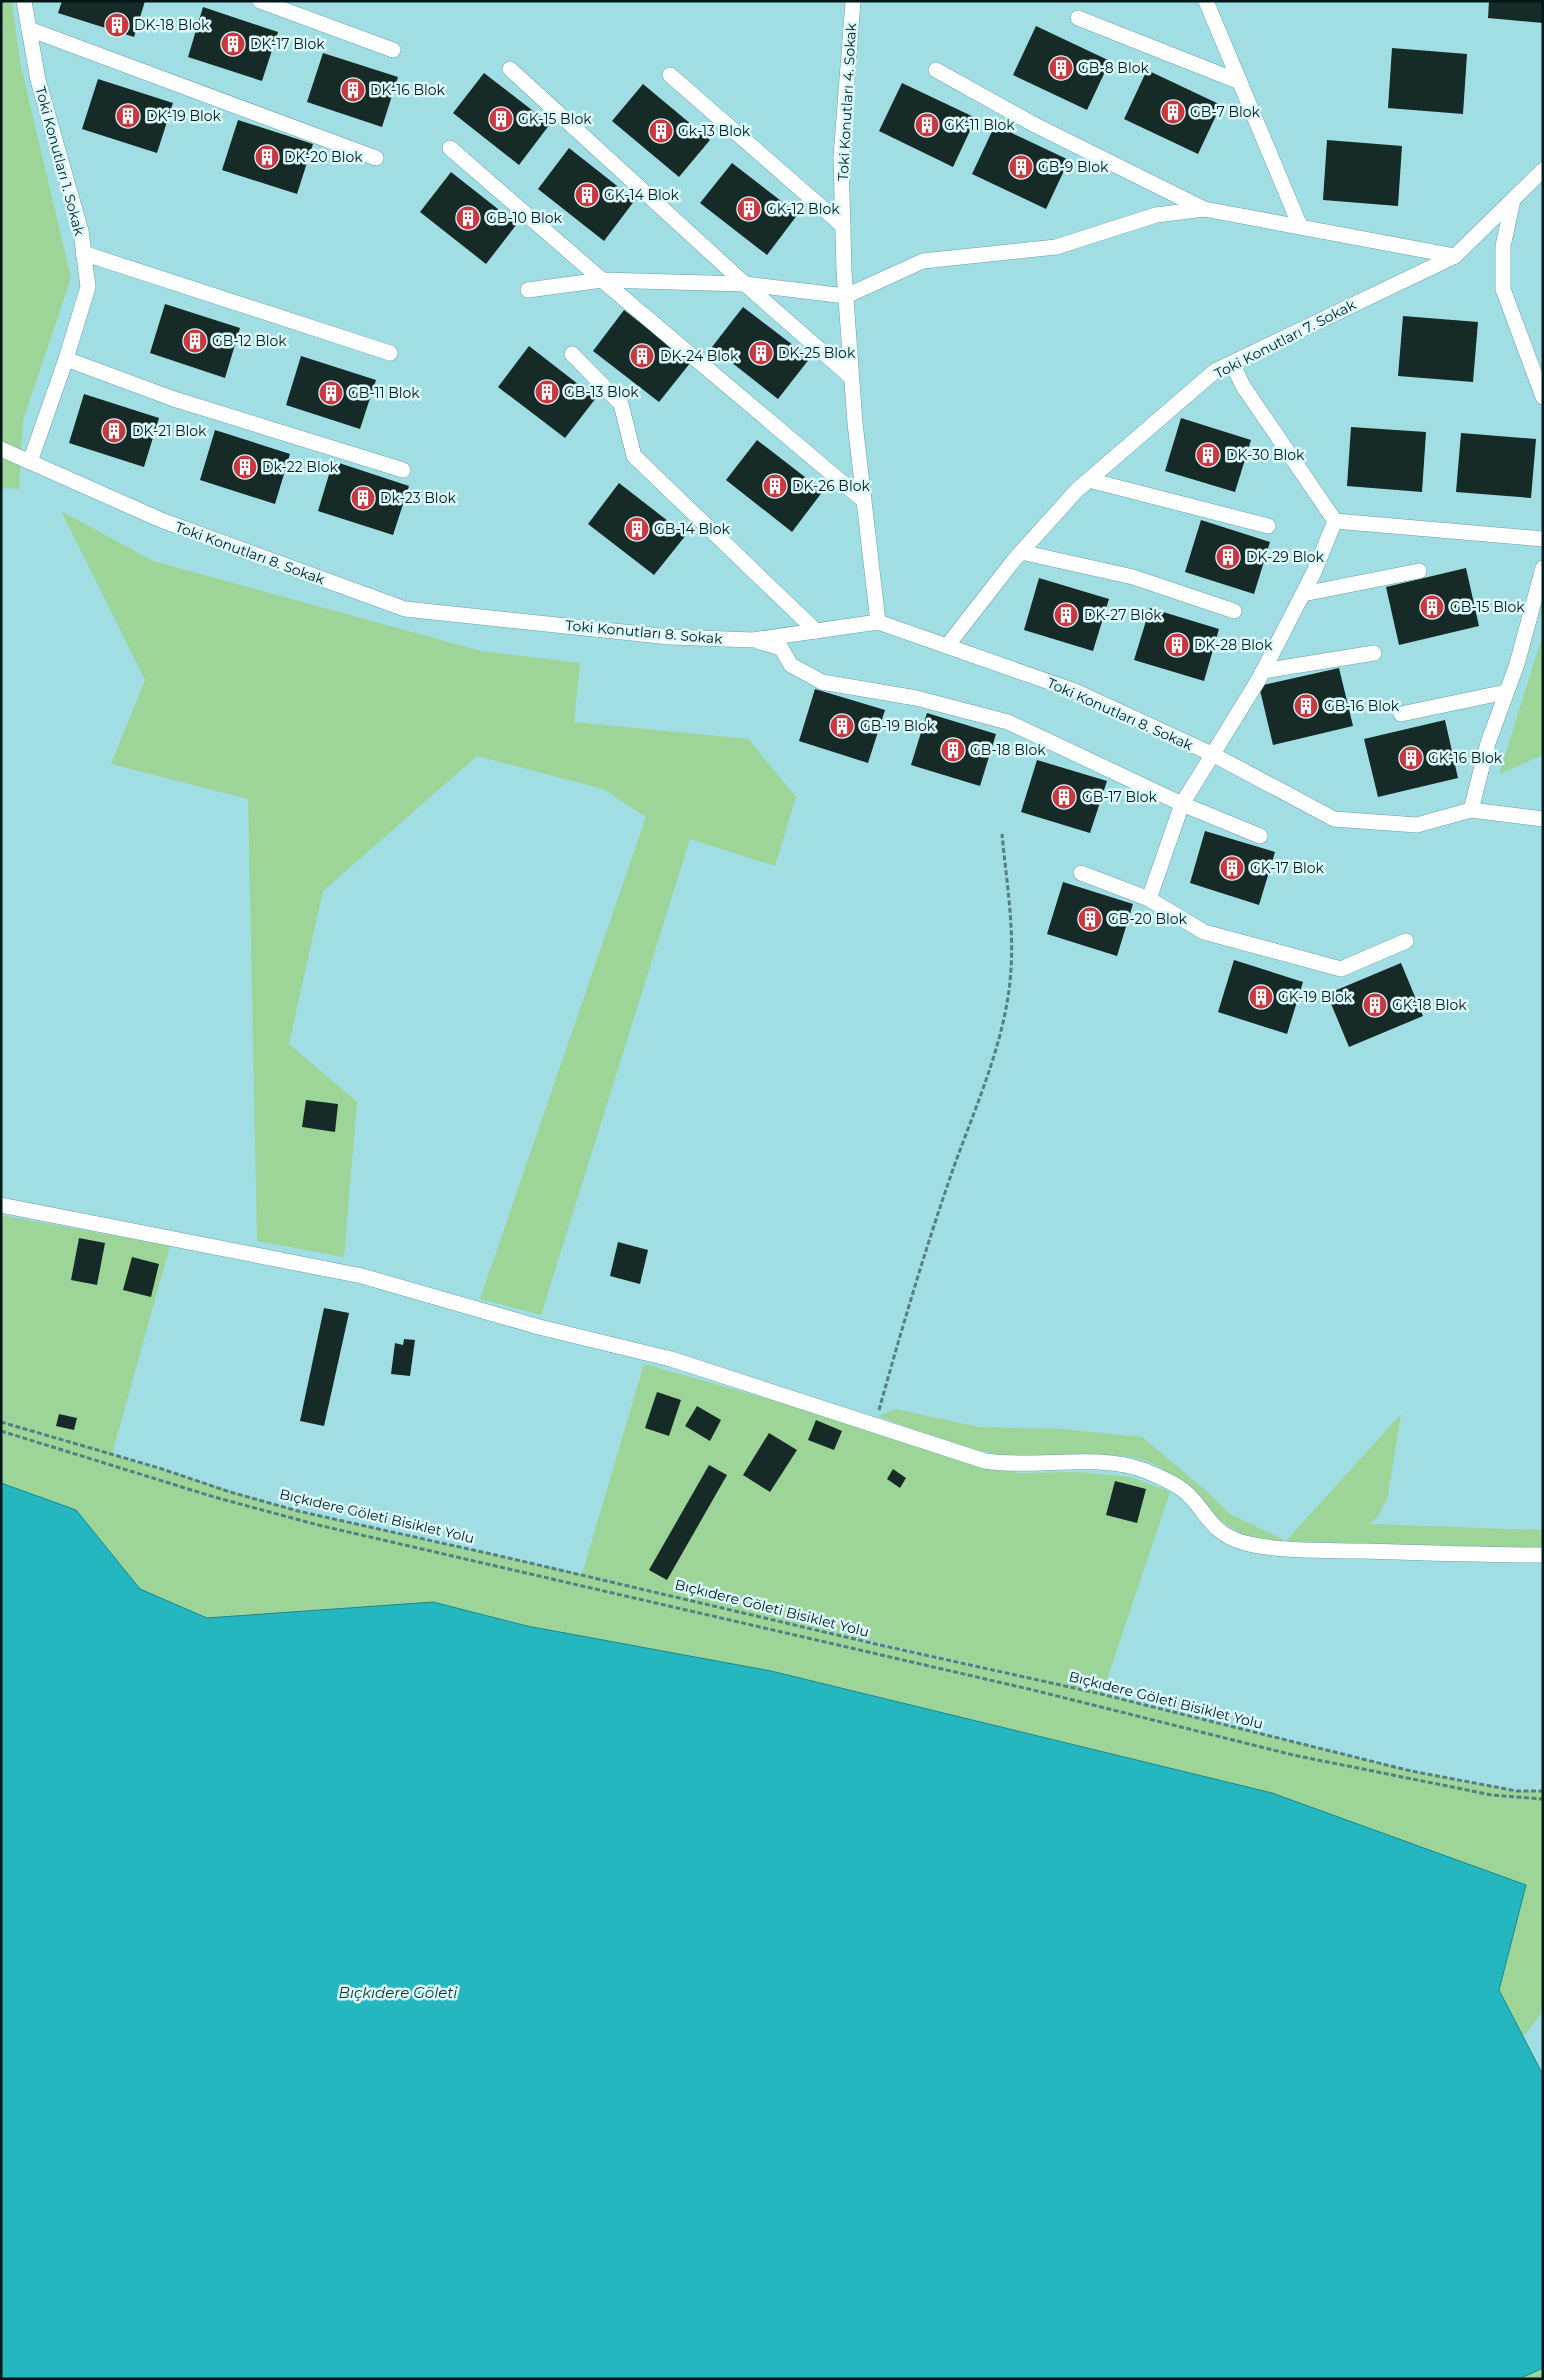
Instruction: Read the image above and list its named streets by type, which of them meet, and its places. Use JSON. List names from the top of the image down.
{
  "streets": {
    "street": [
      "Toki Konutları 4. Sokak",
      "Toki Konutları 1. Sokak",
      "Toki Konutları 7. Sokak",
      "Toki Konutları 8. Sokak"
    ],
    "path": ["Bıçkıdere Göleti Bisiklet Yolu"]
  },
  "crossings": [
    ["Toki Konutları 4. Sokak", "Toki Konutları 8. Sokak"],
    ["Toki Konutları 1. Sokak", "Toki Konutları 8. Sokak"],
    ["Toki Konutları 7. Sokak", "Toki Konutları 8. Sokak"]
  ],
  "water": ["Bıçkıdere Göleti"],
  "places": {
    "building": [
      "DK-18 Blok",
      "DK-17 Blok",
      "GB-8 Blok",
      "DK-16 Blok",
      "GB-7 Blok",
      "DK-19 Blok",
      "GK-15 Blok",
      "GK-11 Blok",
      "Gk-13 Blok",
      "DK-20 Blok",
      "GB-9 Blok",
      "GK-14 Blok",
      "GK-12 Blok",
      "GB-10 Blok",
      "GB-12 Blok",
      "DK-25 Blok",
      "DK-24 Blok",
      "GB-13 Blok",
      "GB-11 Blok",
      "DK-21 Blok",
      "DK-30 Blok",
      "Dk-22 Blok",
      "DK-26 Blok",
      "Dk-23 Blok",
      "GB-14 Blok",
      "DK-29 Blok",
      "GB-15 Blok",
      "DK-27 Blok",
      "DK-28 Blok",
      "GB-16 Blok",
      "GB-19 Blok",
      "GB-18 Blok",
      "GK-16 Blok",
      "GB-17 Blok",
      "GK-17 Blok",
      "GB-20 Blok",
      "GK-19 Blok",
      "GK-18 Blok"
    ]
  }
}
